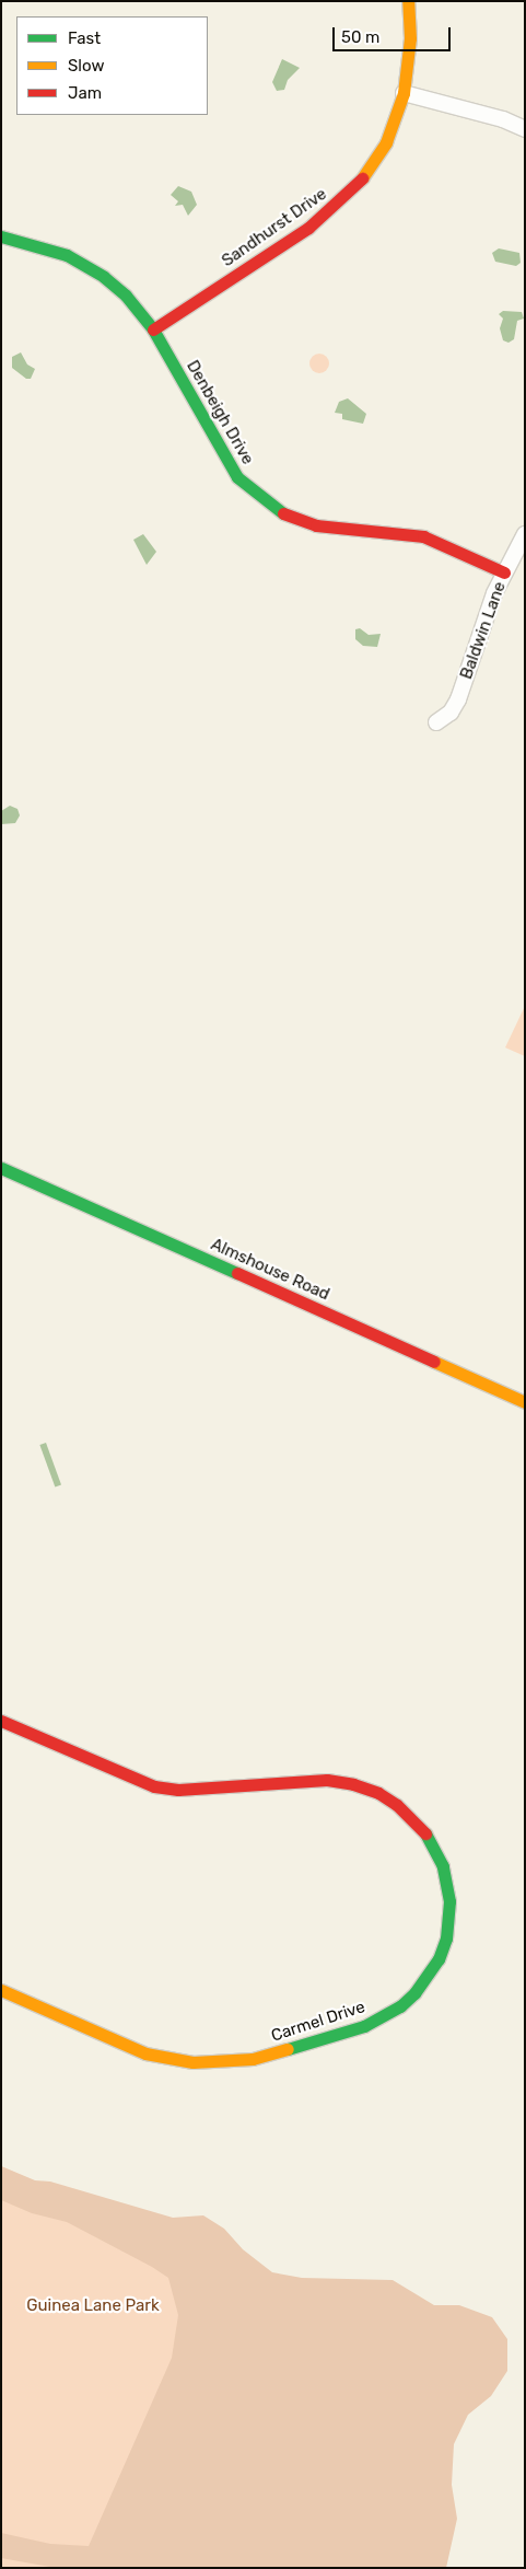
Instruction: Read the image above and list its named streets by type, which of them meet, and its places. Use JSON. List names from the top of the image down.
{
  "streets": {
    "street": [
      "Sandhurst Drive",
      "Denbeigh Drive",
      "Baldwin Lane",
      "Almshouse Road",
      "Carmel Drive"
    ]
  },
  "crossings": [
    ["Sandhurst Drive", "Denbeigh Drive"],
    ["Denbeigh Drive", "Baldwin Lane"]
  ],
  "parks": ["Guinea Lane Park"],
  "legend": ["Fast", "Slow", "Jam"],
  "scale_bar": "50 m"
}
